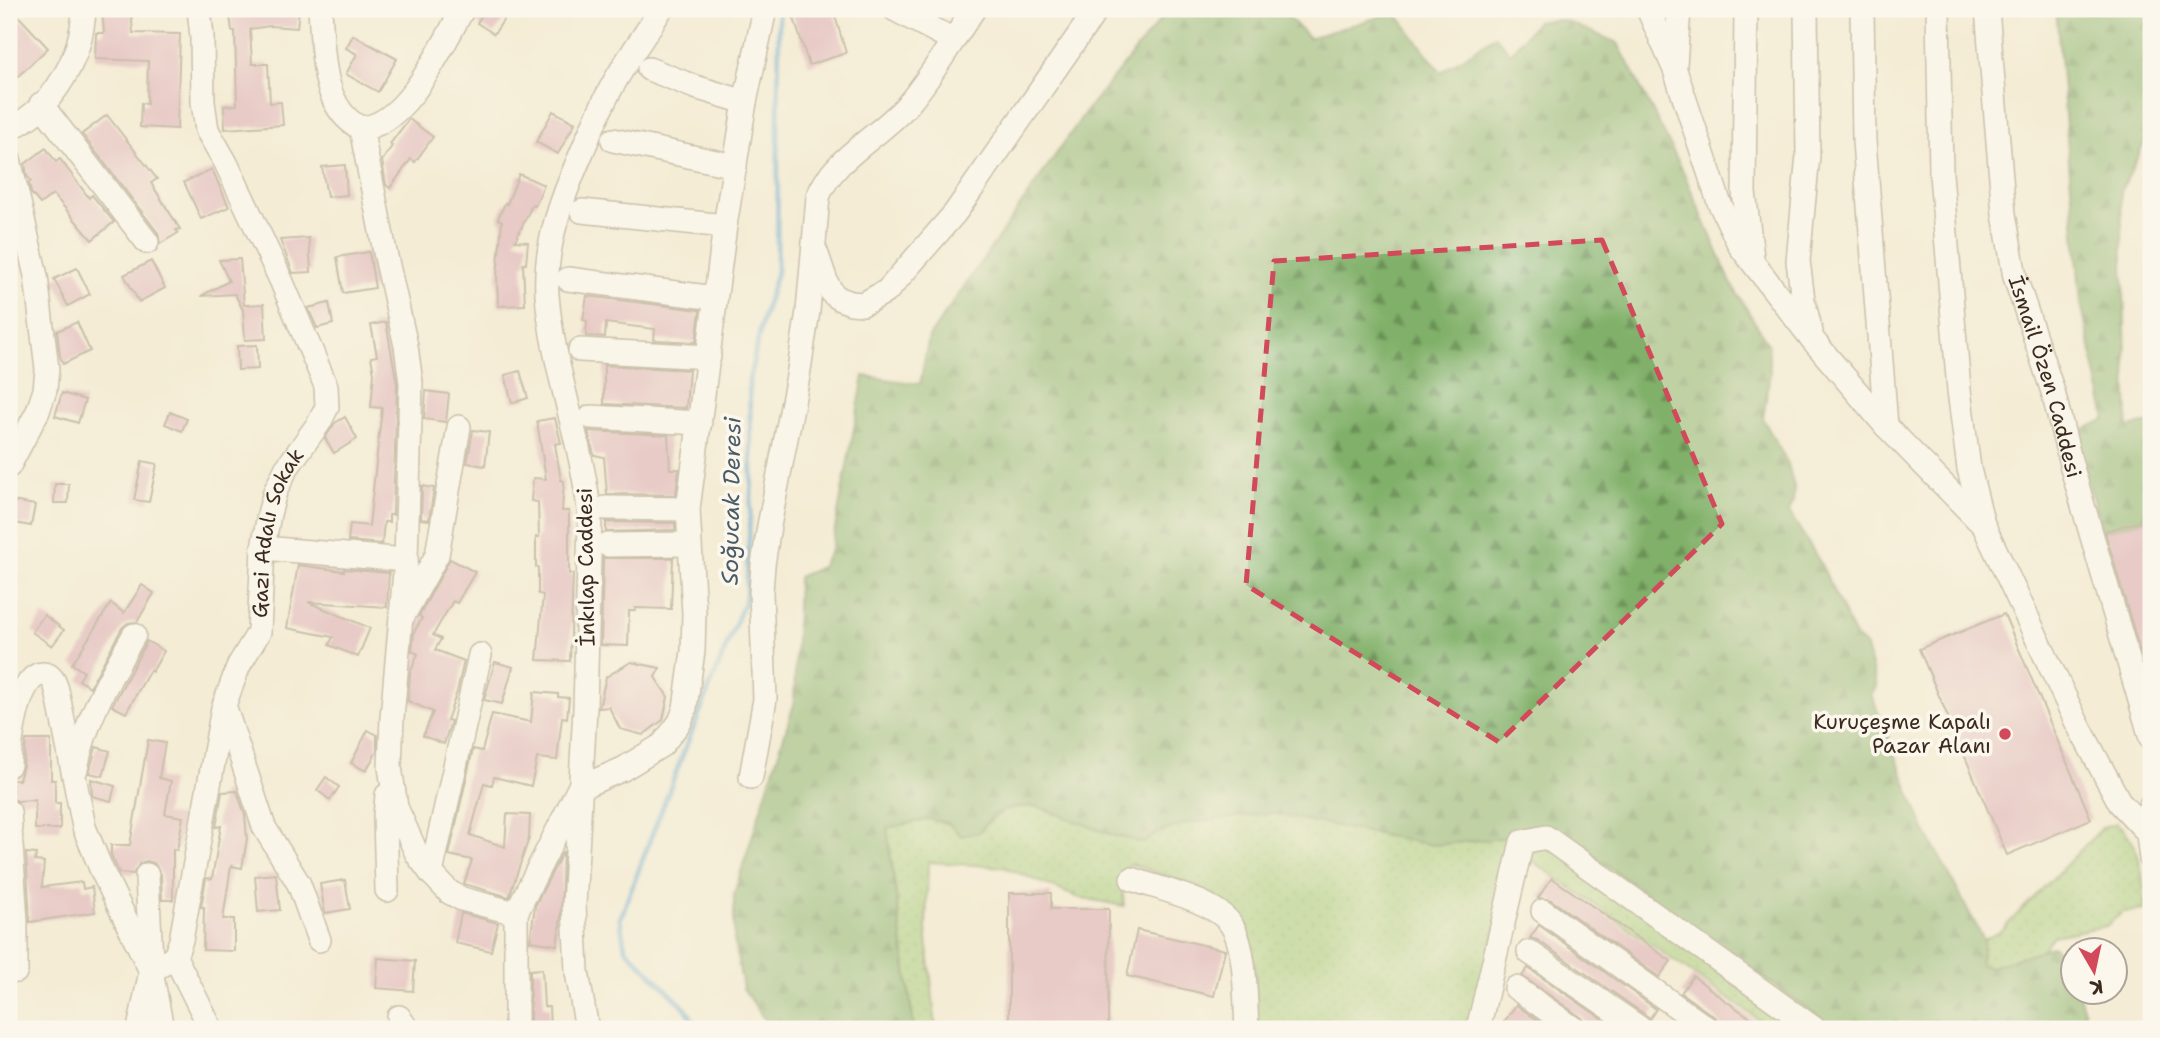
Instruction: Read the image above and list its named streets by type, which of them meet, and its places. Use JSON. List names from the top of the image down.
{
  "streets": {
    "street": ["İsmail Özen Caddesi", "Gazi Adalı Sokak", "İnkılap Caddesi"]
  },
  "water": ["Soğucak Deresi"],
  "places": ["Kuruçeşme Kapalı Pazar Alanı"],
  "north": "bottom"
}
